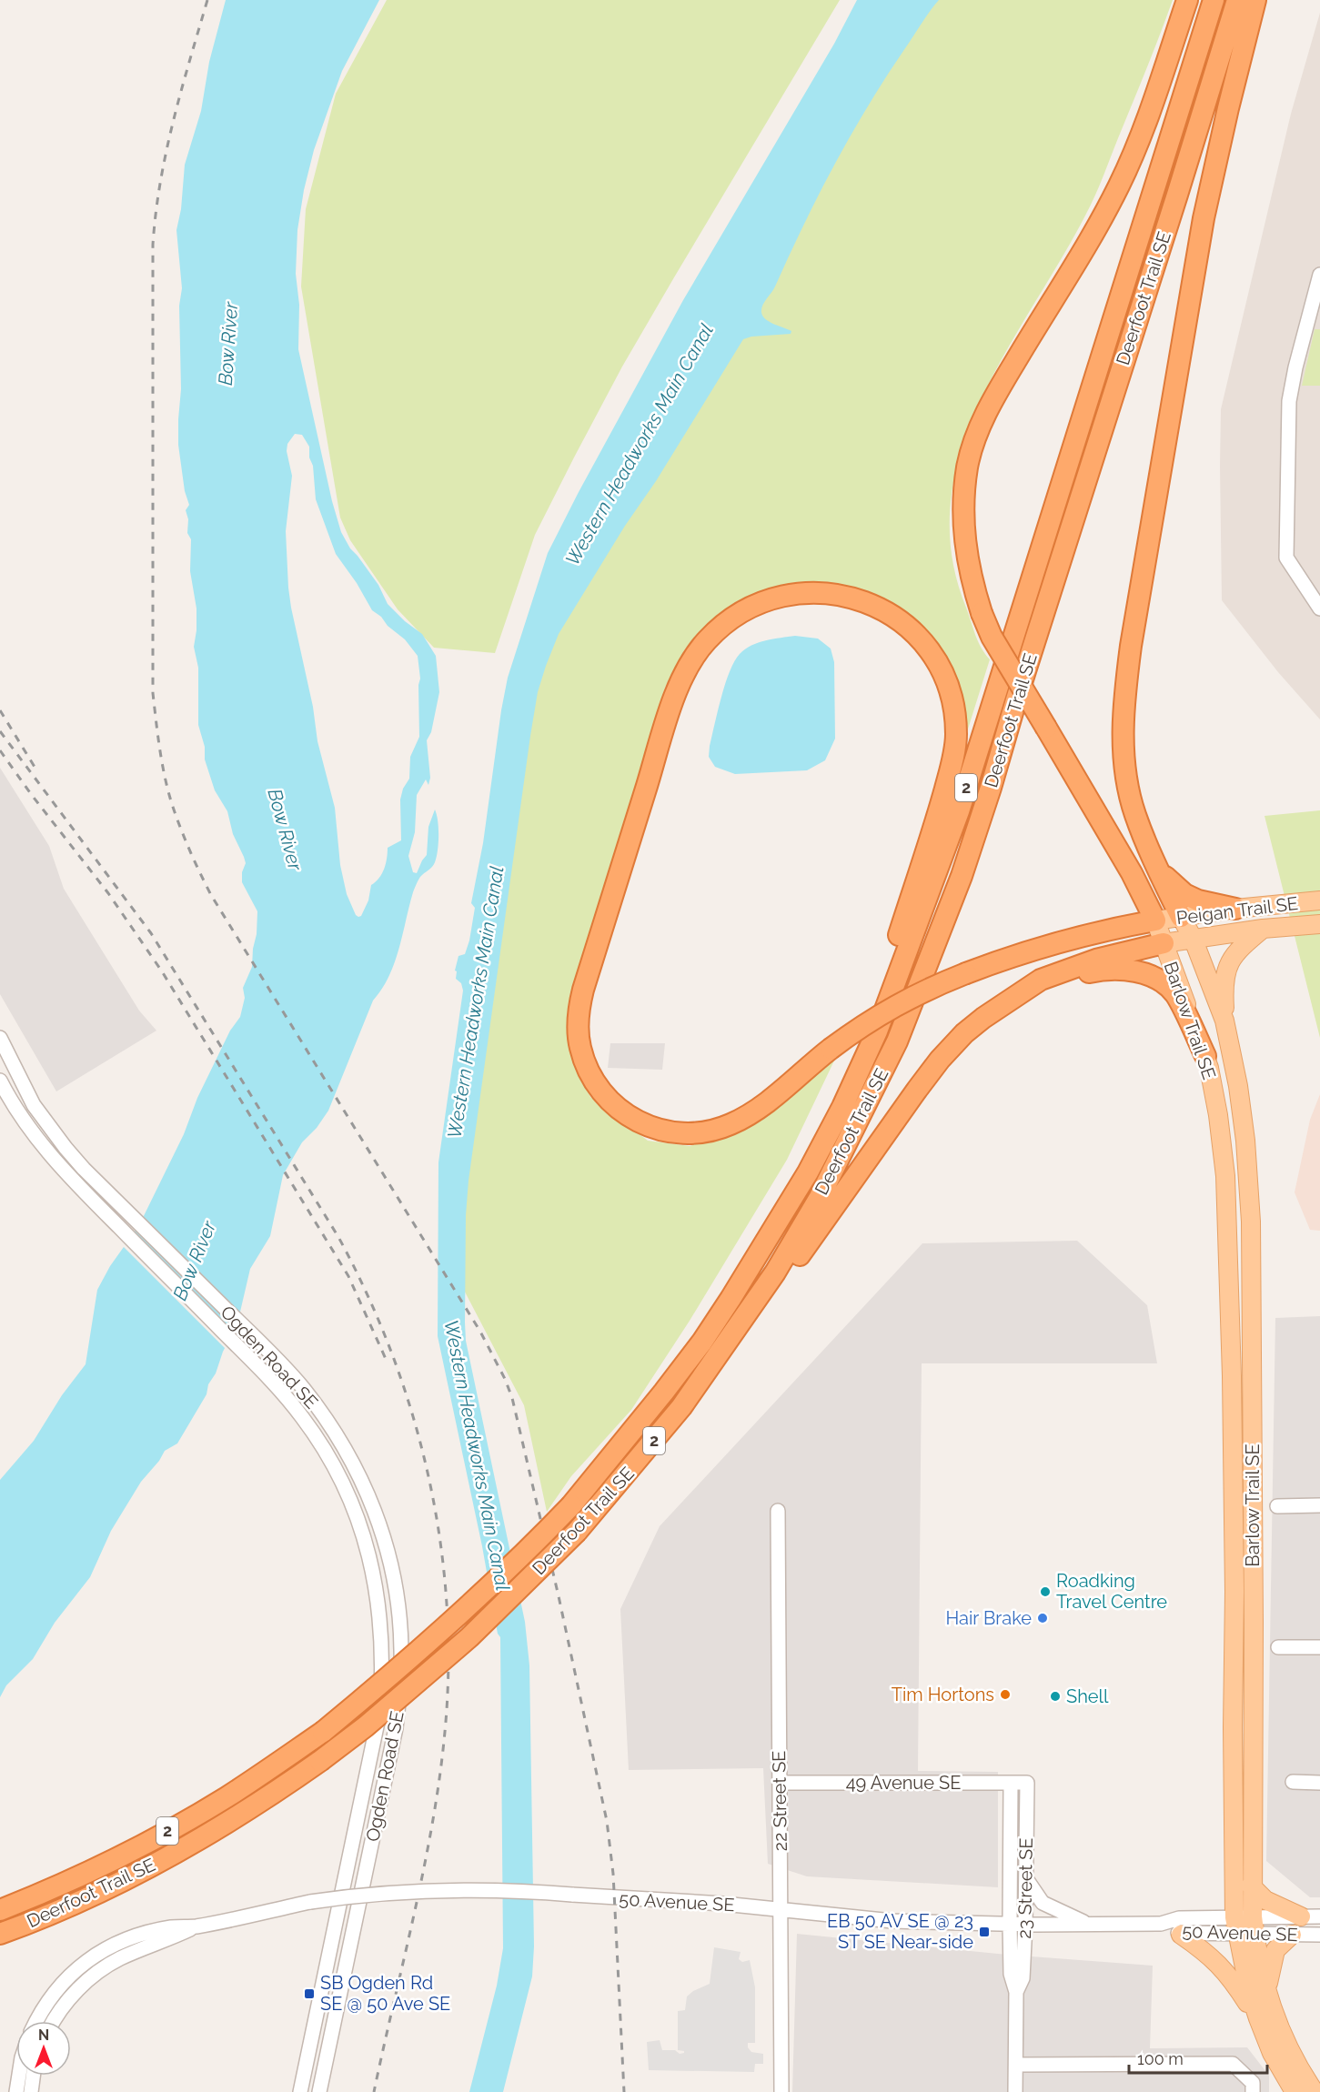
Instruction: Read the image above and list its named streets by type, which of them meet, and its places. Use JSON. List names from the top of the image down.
{
  "streets": {
    "highway": ["Deerfoot Trail SE", "2"],
    "main road": ["Peigan Trail SE", "Barlow Trail SE"],
    "street": [
      "Ogden Road SE",
      "49 Avenue SE",
      "22 Street SE",
      "23 Street SE",
      "50 Avenue SE"
    ]
  },
  "crossings": [
    ["Peigan Trail SE", "Barlow Trail SE"],
    ["Barlow Trail SE", "50 Avenue SE"],
    ["49 Avenue SE", "22 Street SE"],
    ["49 Avenue SE", "23 Street SE"],
    ["22 Street SE", "50 Avenue SE"],
    ["23 Street SE", "50 Avenue SE"]
  ],
  "water": ["Bow River", "Western Headworks Main Canal"],
  "places": {
    "other": [
      "Roadking Travel Centre",
      "Hair Brake",
      "Tim Hortons",
      "Shell"
    ],
    "transit": ["EB 50 AV SE @ 23 ST SE Near-side", "SB Ogden Rd SE @ 50 Ave SE"]
  },
  "scale_bar": "100 m",
  "north": "top"
}
